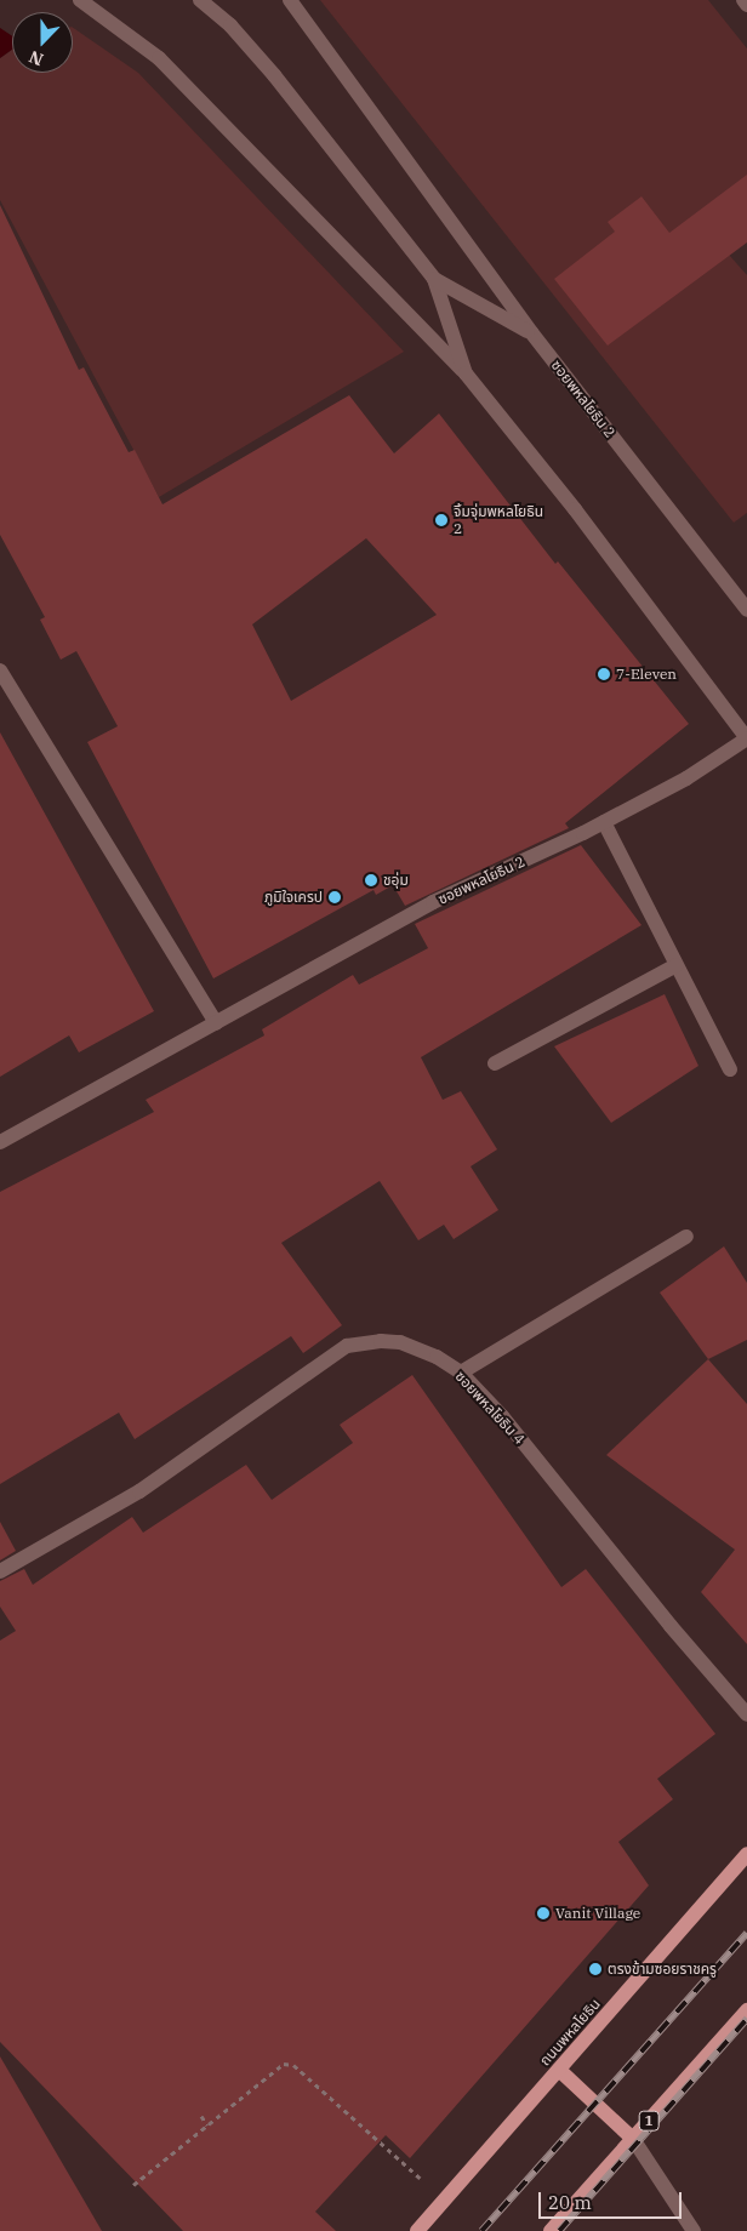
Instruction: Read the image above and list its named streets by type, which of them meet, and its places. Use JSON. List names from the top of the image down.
{
  "streets": {
    "main road": ["ถนนพหลโยธิน", "1"],
    "street": ["ซอยพหลโยธิน 2", "ซอยพหลโยธิน 4"]
  },
  "places": [
    "จิ้มจุ่มพหลโยธิน 2",
    "7-Eleven",
    "ชอุ่ม",
    "ภูมิใจเครป",
    "Vanit Village",
    "ตรงข้ามซอยราชครู"
  ],
  "scale_bar": "20 m",
  "north": "bottom"
}
